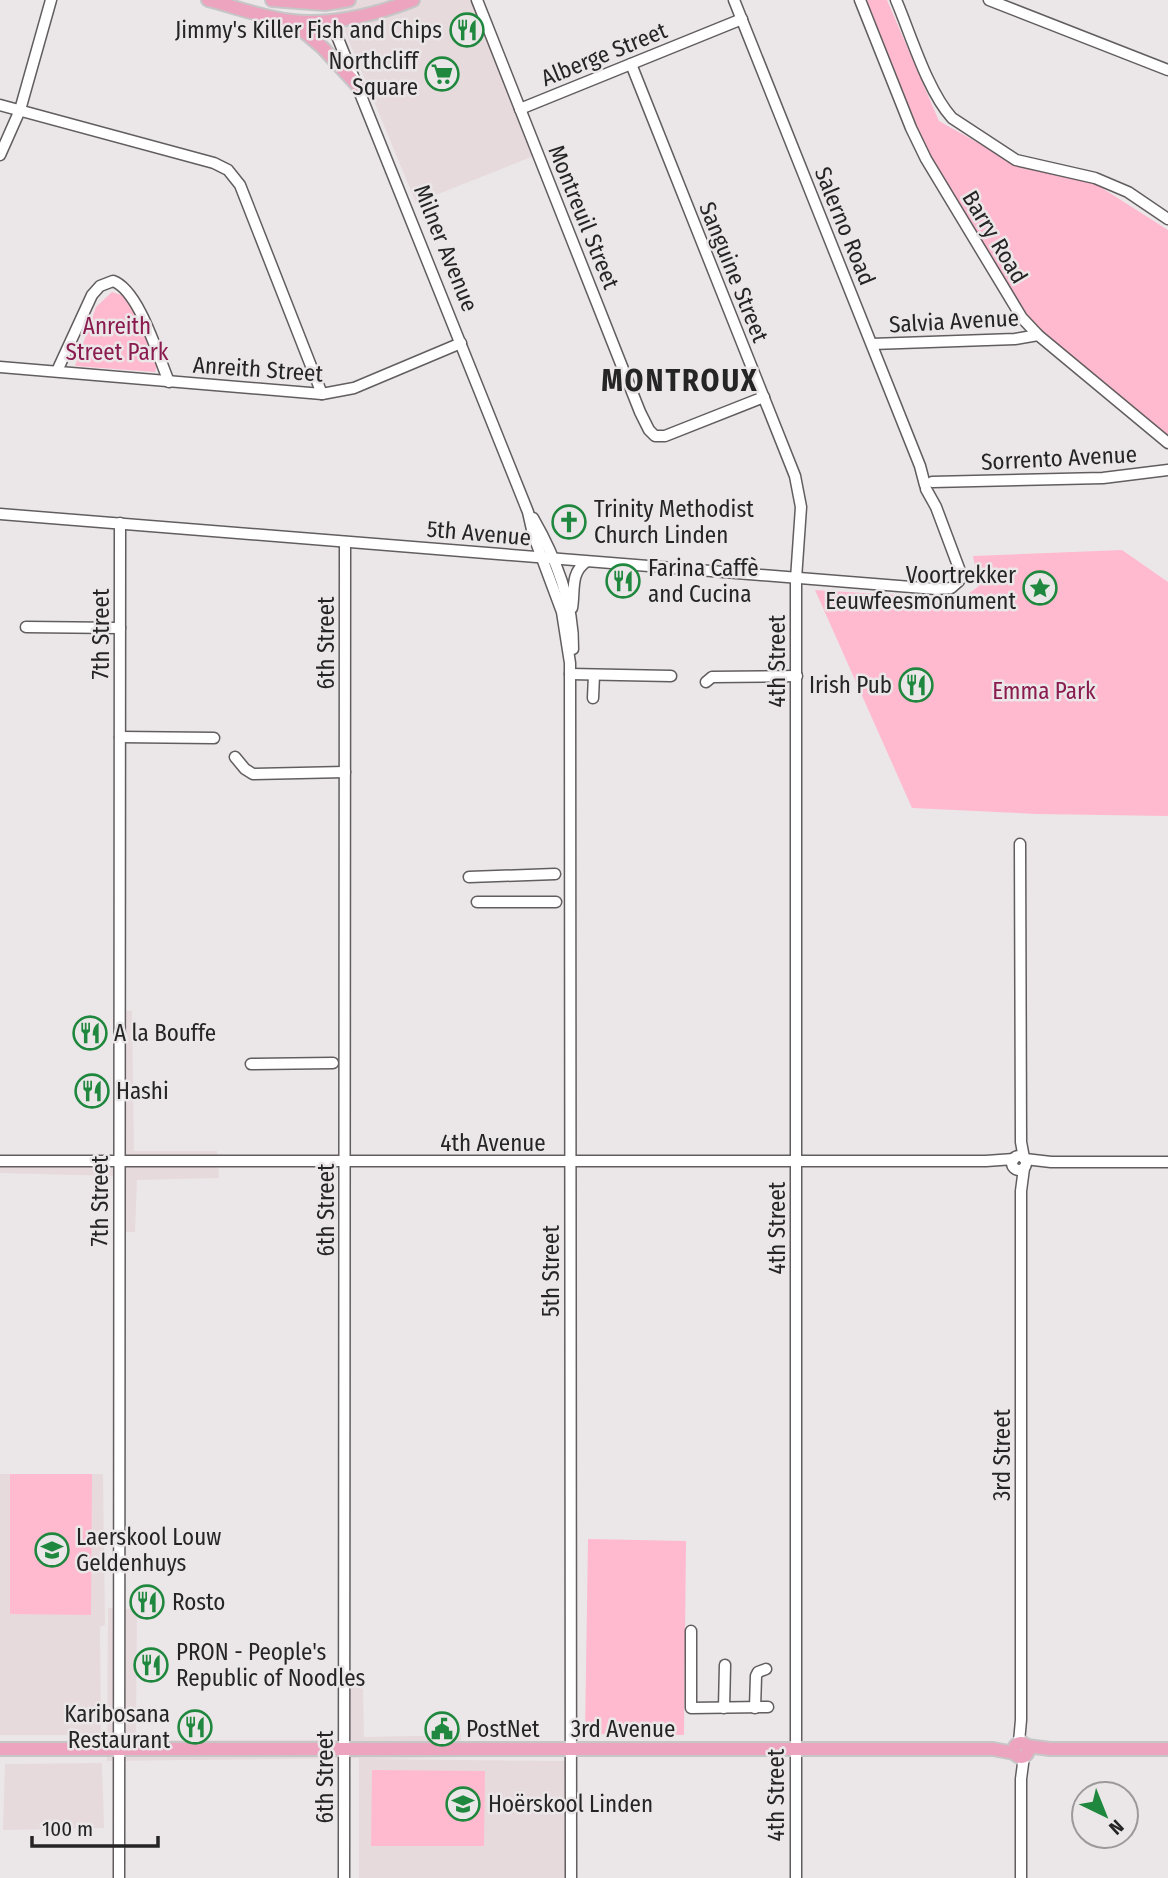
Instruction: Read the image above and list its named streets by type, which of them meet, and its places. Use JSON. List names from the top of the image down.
{
  "streets": {
    "main road": ["Milner Avenue", "3rd Avenue"],
    "street": [
      "Alberge Street",
      "Montreuil Street",
      "Salerno Road",
      "Barry Road",
      "Sanguine Street",
      "Salvia Avenue",
      "Anreith Street",
      "Sorrento Avenue",
      "5th Avenue",
      "7th Street",
      "6th Street",
      "4th Street",
      "4th Avenue",
      "5th Street",
      "3rd Street"
    ]
  },
  "crossings": [
    ["Alberge Street", "Montreuil Street"],
    ["Alberge Street", "Salerno Road"],
    ["Alberge Street", "Sanguine Street"],
    ["Montreuil Street", "Sanguine Street"],
    ["Salerno Road", "Salvia Avenue"],
    ["Salerno Road", "Sorrento Avenue"],
    ["Salerno Road", "5th Avenue"],
    ["Barry Road", "Salvia Avenue"],
    ["Milner Avenue", "Anreith Street"],
    ["Milner Avenue", "5th Avenue"],
    ["Milner Avenue", "5th Street"],
    ["Sanguine Street", "5th Avenue"],
    ["Sanguine Street", "4th Street"],
    ["5th Avenue", "7th Street"],
    ["5th Avenue", "6th Street"],
    ["5th Avenue", "4th Street"],
    ["5th Avenue", "5th Street"],
    ["7th Street", "4th Avenue"],
    ["7th Street", "3rd Avenue"],
    ["6th Street", "4th Avenue"],
    ["6th Street", "3rd Avenue"],
    ["4th Street", "4th Avenue"],
    ["4th Street", "3rd Avenue"],
    ["4th Avenue", "5th Street"],
    ["4th Avenue", "3rd Street"],
    ["5th Street", "3rd Avenue"],
    ["3rd Street", "3rd Avenue"]
  ],
  "districts": ["MONTROUX"],
  "parks": ["Anreith Street Park", "Emma Park"],
  "places": {
    "restaurant": [
      "Jimmy's Killer Fish and Chips",
      "Farina Caffè and Cucina",
      "Irish Pub",
      "A la Bouffe",
      "Hashi",
      "Rosto",
      "PRON - People's Republic of Noodles",
      "Karibosana Restaurant"
    ],
    "supermarket": ["Northcliff Square"],
    "church": ["Trinity Methodist Church Linden"],
    "place": ["Voortrekker Eeuwfeesmonument"],
    "school or university": ["Laerskool Louw Geldenhuys", "Hoërskool Linden"],
    "public building": ["PostNet"]
  },
  "scale_bar": "100 m",
  "north": "bottom right"
}
